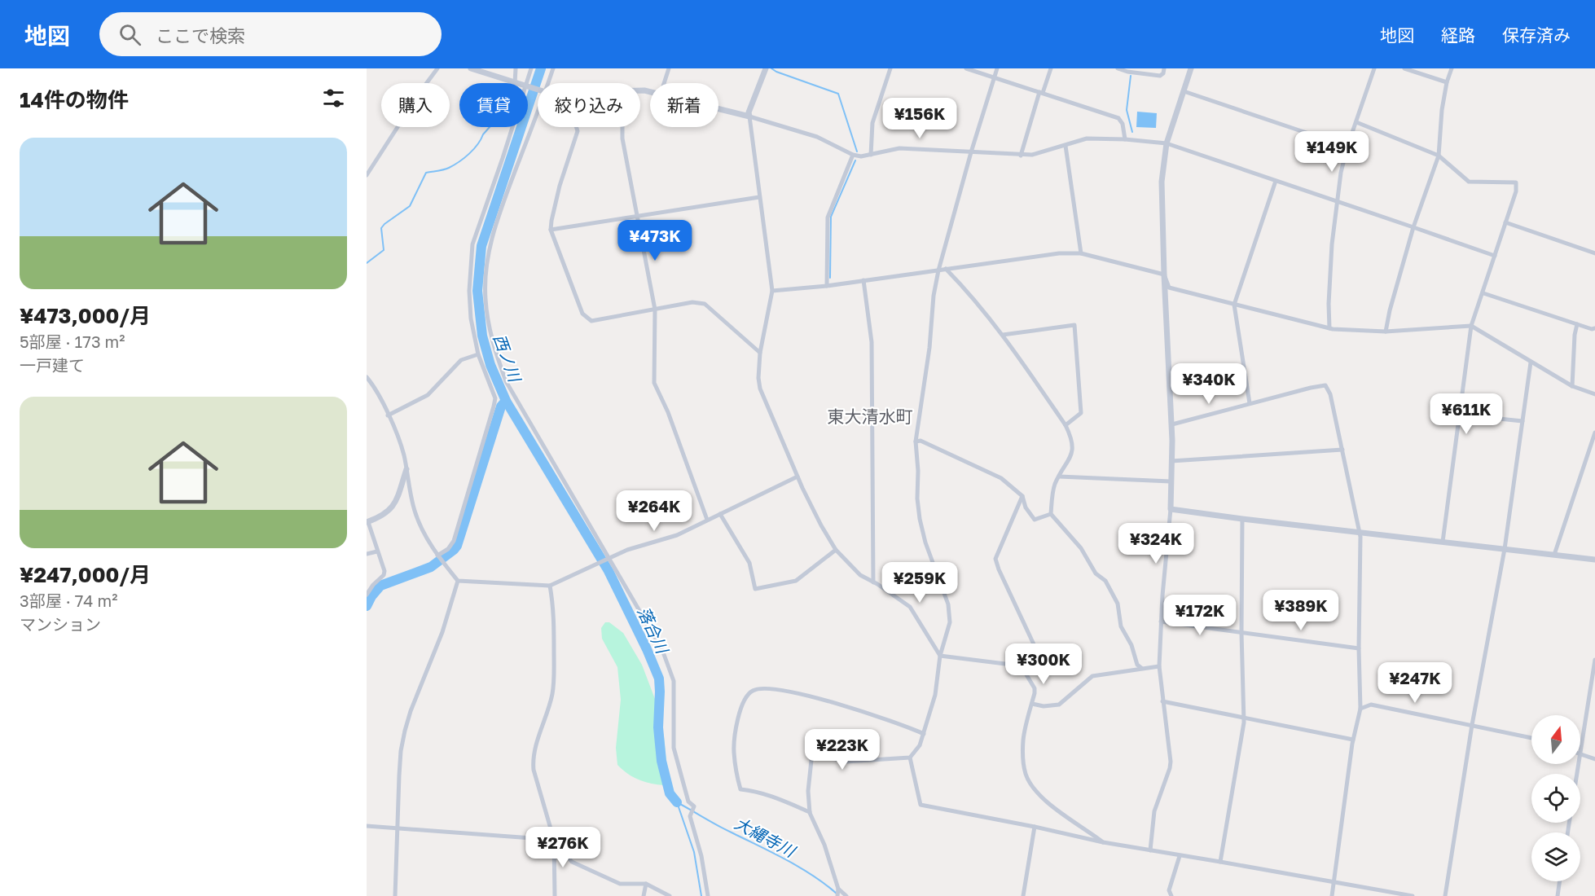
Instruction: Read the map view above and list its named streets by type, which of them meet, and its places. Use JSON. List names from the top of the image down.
{
  "districts": ["東大清水町"],
  "water": ["西ノ川", "落合川", "大縄寺川"],
  "north": "top",
  "page": {
    "header": "地図",
    "search": "ここで検索",
    "nav": ["地図", "経路", "保存済み"],
    "heading": "14件の物件",
    "chip": [
      "購入",
      "賃貸",
      "絞り込み",
      "新着"
    ],
    "price": [
      "¥156K",
      "¥149K",
      "¥473K",
      "¥340K",
      "¥611K",
      "¥264K",
      "¥324K",
      "¥259K",
      "¥389K",
      "¥172K",
      "¥300K",
      "¥247K",
      "¥223K",
      "¥276K"
    ],
    "list": [
      {
        "name": "¥473,000/月",
        "note": "5部屋 · 173 m² · 一戸建て"
      },
      {
        "name": "¥247,000/月",
        "note": "3部屋 · 74 m² · マンション"
      }
    ]
  }
}
